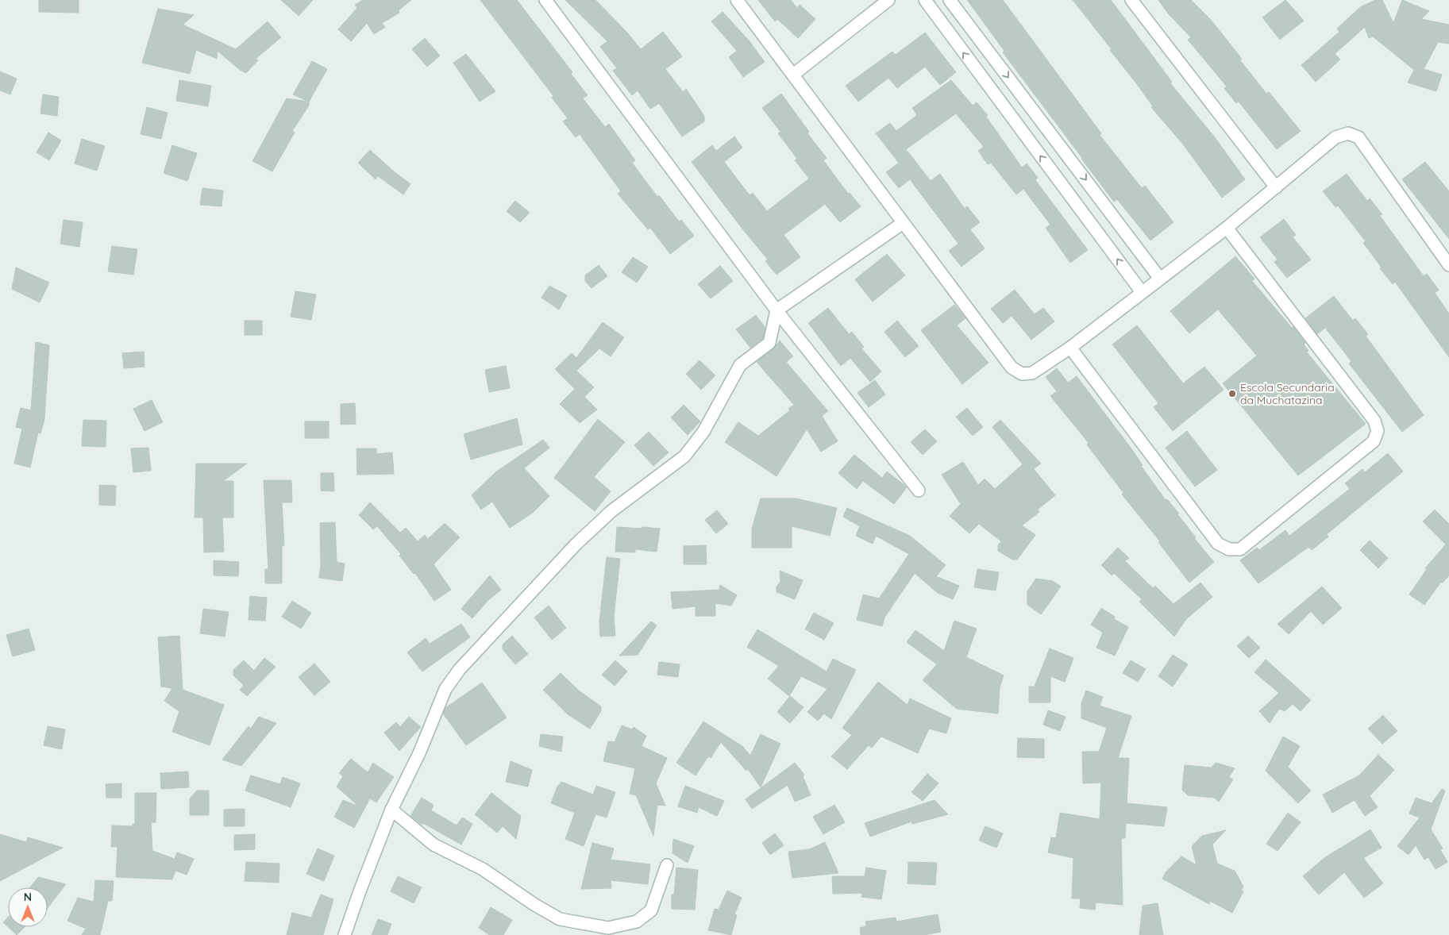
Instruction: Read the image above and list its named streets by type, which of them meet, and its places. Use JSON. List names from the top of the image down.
{
  "places": ["Escola Secundaria da Muchatazina"],
  "north": "top"
}
